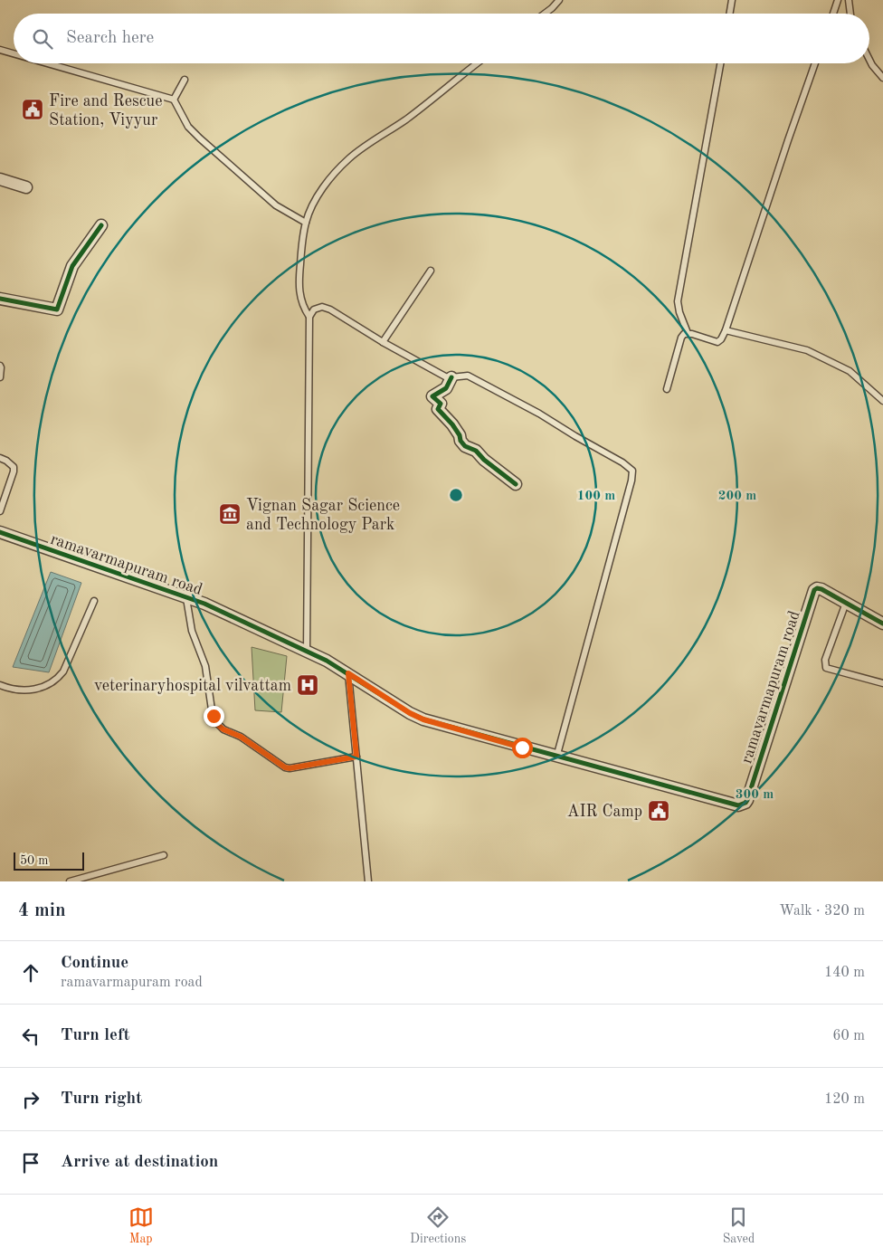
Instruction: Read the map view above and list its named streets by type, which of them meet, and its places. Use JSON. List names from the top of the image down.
{
  "streets": {
    "street": ["ramavarmapuram road"]
  },
  "places": {
    "public building": ["Fire and Rescue Station, Viyyur", "AIR Camp"],
    "museum": ["Vignan Sagar Science and Technology Park"],
    "hospital": ["veterinaryhospital vilvattam"]
  },
  "scale_bar": "50 m",
  "page": {
    "search": "Search here",
    "scale": "50 m",
    "heading": ["4 min", "Walk · 320 m"],
    "list": [
      ["Continue", "ramavarmapuram road", "140 m"],
      ["Turn left", "60 m"],
      ["Turn right", "120 m"],
      "Arrive at destination"
    ],
    "nav": ["Map", "Directions", "Saved"]
  },
  "rings": ["100 m", "200 m", "300 m"]
}
